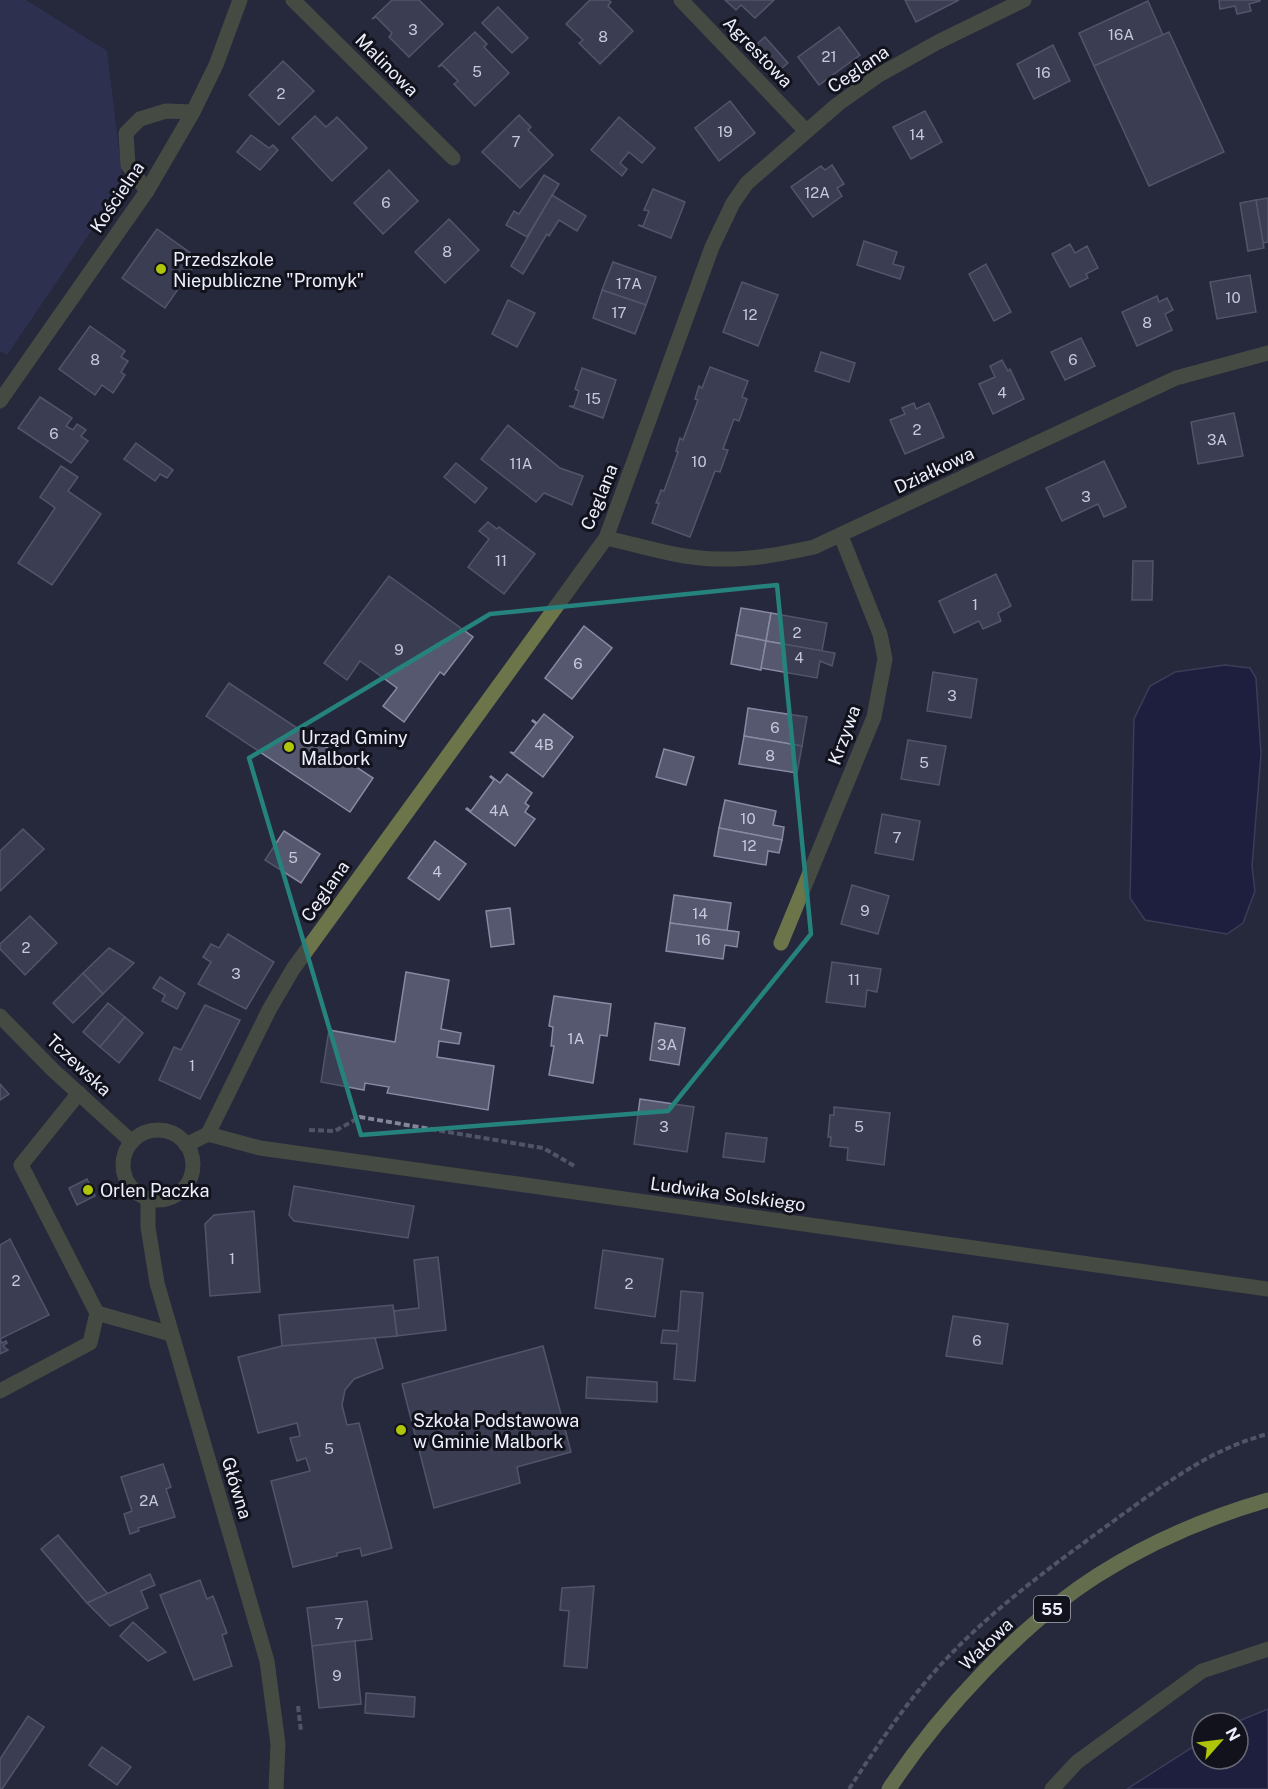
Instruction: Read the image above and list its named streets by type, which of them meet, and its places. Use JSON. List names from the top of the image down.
{
  "streets": {
    "main road": ["55", "Wałowa"],
    "street": [
      "Agrestowa",
      "Malinowa",
      "Ceglana",
      "Kościelna",
      "Działkowa",
      "Krzywa",
      "Tczewska",
      "Ludwika Solskiego",
      "Główna"
    ]
  },
  "crossings": [
    ["Agrestowa", "Ceglana"],
    ["Ceglana", "Działkowa"],
    ["Ceglana", "Ludwika Solskiego"],
    ["Działkowa", "Krzywa"],
    ["Tczewska", "Główna"]
  ],
  "places": [
    "Przedszkole Niepubliczne \"Promyk\"",
    "Urząd Gminy Malbork",
    "Orlen Paczka",
    "Szkoła Podstawowa w Gminie Malbork"
  ],
  "house_numbers": [
    "3",
    "16A",
    "8",
    "21",
    "5",
    "16",
    "2",
    "19",
    "14",
    "7",
    "12A",
    "6",
    "8",
    "17A",
    "10",
    "17",
    "12",
    "8",
    "8",
    "6",
    "4",
    "15",
    "2",
    "6",
    "3A",
    "10",
    "11A",
    "3",
    "11",
    "1",
    "2",
    "9",
    "4",
    "6",
    "3",
    "6",
    "4B",
    "8",
    "5",
    "4A",
    "10",
    "7",
    "12",
    "5",
    "4",
    "9",
    "14",
    "16",
    "2",
    "3",
    "11",
    "1A",
    "3A",
    "1",
    "3",
    "5",
    "1",
    "2",
    "2",
    "6",
    "5",
    "2A",
    "7",
    "9"
  ],
  "north": "top right"
}
